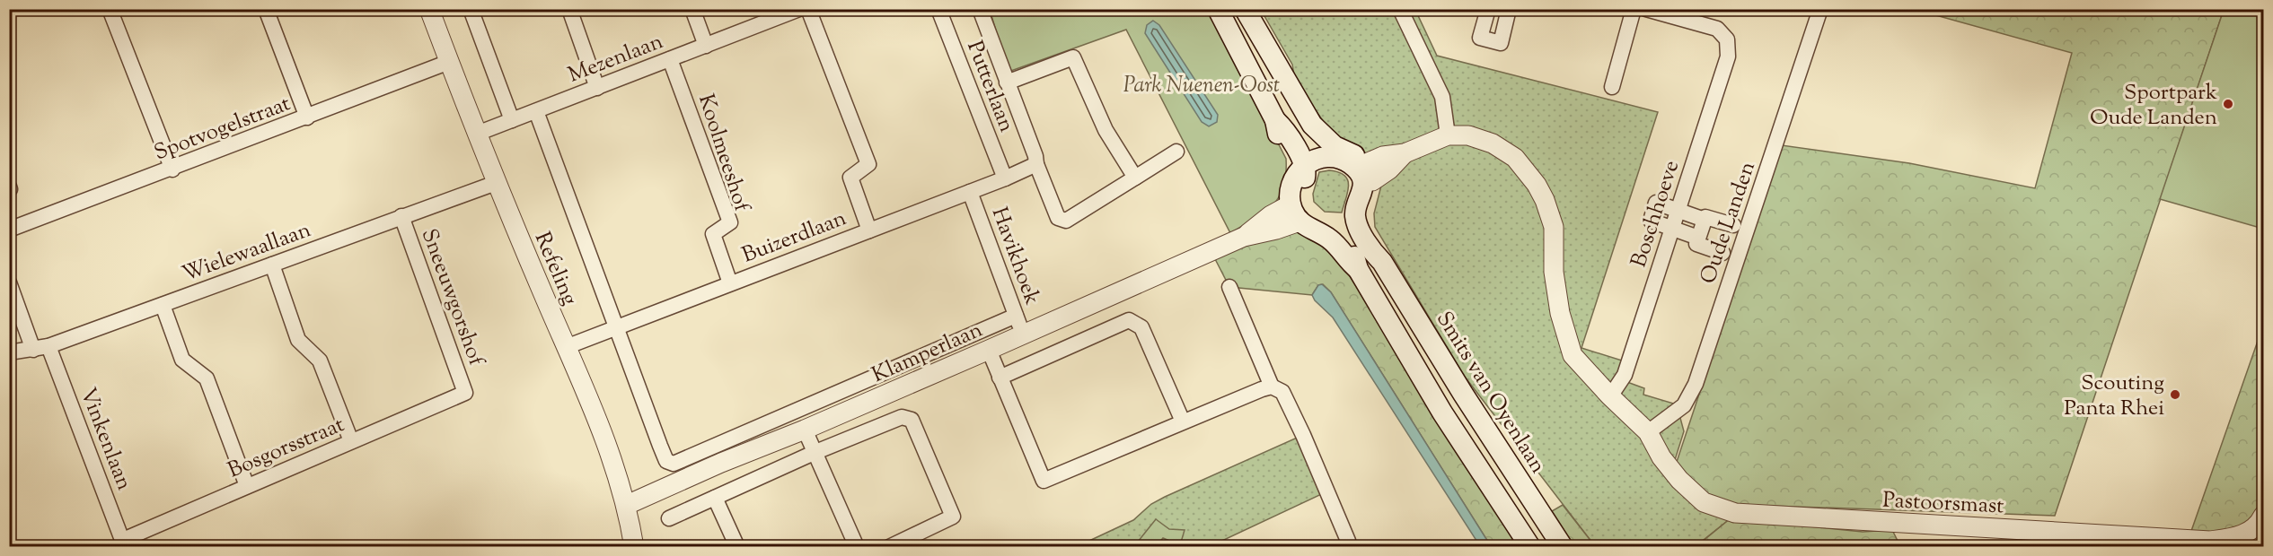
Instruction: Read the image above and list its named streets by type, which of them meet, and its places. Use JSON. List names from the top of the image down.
{
  "streets": {
    "main road": ["Smits van Oyenlaan"],
    "street": [
      "Mezenlaan",
      "Putterlaan",
      "Spotvogelstraat",
      "Koolmeeshof",
      "Boschhoeve",
      "Oude Landen",
      "Buizerdlaan",
      "Wielewaallaan",
      "Havikhoek",
      "Refeling",
      "Sneeuwgorshof",
      "Klamperlaan",
      "Vinkenlaan",
      "Bosgorsstraat",
      "Pastoorsmast"
    ]
  },
  "crossings": [
    ["Mezenlaan", "Koolmeeshof"],
    ["Mezenlaan", "Refeling"],
    ["Putterlaan", "Buizerdlaan"],
    ["Spotvogelstraat", "Refeling"],
    ["Koolmeeshof", "Buizerdlaan"],
    ["Boschhoeve", "Pastoorsmast"],
    ["Oude Landen", "Pastoorsmast"],
    ["Buizerdlaan", "Havikhoek"],
    ["Buizerdlaan", "Refeling"],
    ["Wielewaallaan", "Refeling"],
    ["Wielewaallaan", "Sneeuwgorshof"],
    ["Wielewaallaan", "Vinkenlaan"],
    ["Havikhoek", "Klamperlaan"],
    ["Refeling", "Klamperlaan"],
    ["Sneeuwgorshof", "Bosgorsstraat"],
    ["Vinkenlaan", "Bosgorsstraat"]
  ],
  "parks": ["Park Nuenen-Oost"],
  "places": ["Sportpark Oude Landen", "Scouting Panta Rhei"]
}
